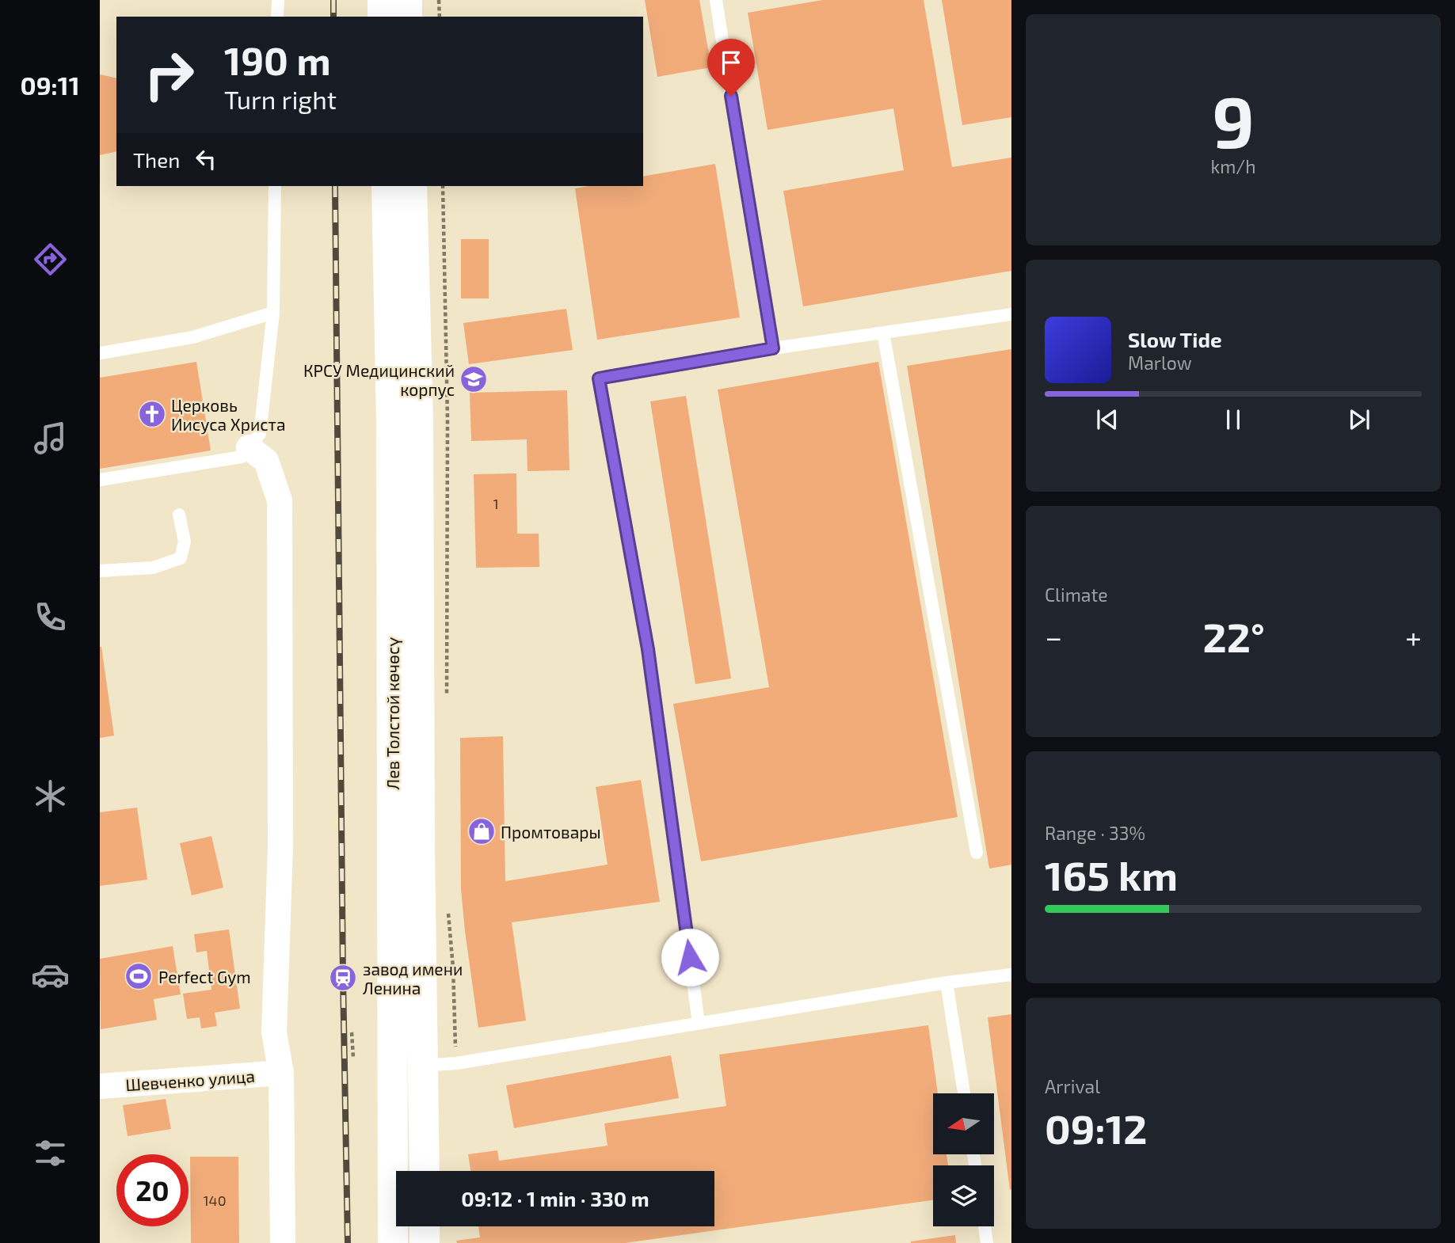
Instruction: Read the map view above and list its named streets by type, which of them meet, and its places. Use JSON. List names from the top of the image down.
{
  "streets": {
    "main road": ["Лев Толстой көчөсү"],
    "street": ["Шевченко улица"]
  },
  "places": {
    "school or university": ["КРСУ Медицинский корпус"],
    "church": ["Церковь Иисуса Христа"],
    "shop": ["Промтовары"],
    "sports": ["Perfect Gym"],
    "station": ["завод имени Ленина"]
  },
  "house_numbers": ["1", "140"],
  "north": "left",
  "page": {
    "tabs": "09:11",
    "tile": [
      ["9", "km/h"],
      "Climate",
      ["Range · 33%", "165 km"],
      ["Arrival", "09:12"]
    ],
    "turn": ["190 m", "Turn right"],
    "then": "Then",
    "song": ["Slow Tide", "Marlow"],
    "heat": ["−", "22°", "+"],
    "limit": "20",
    "trip": "09:12 · 1 min · 330 m"
  }
}
